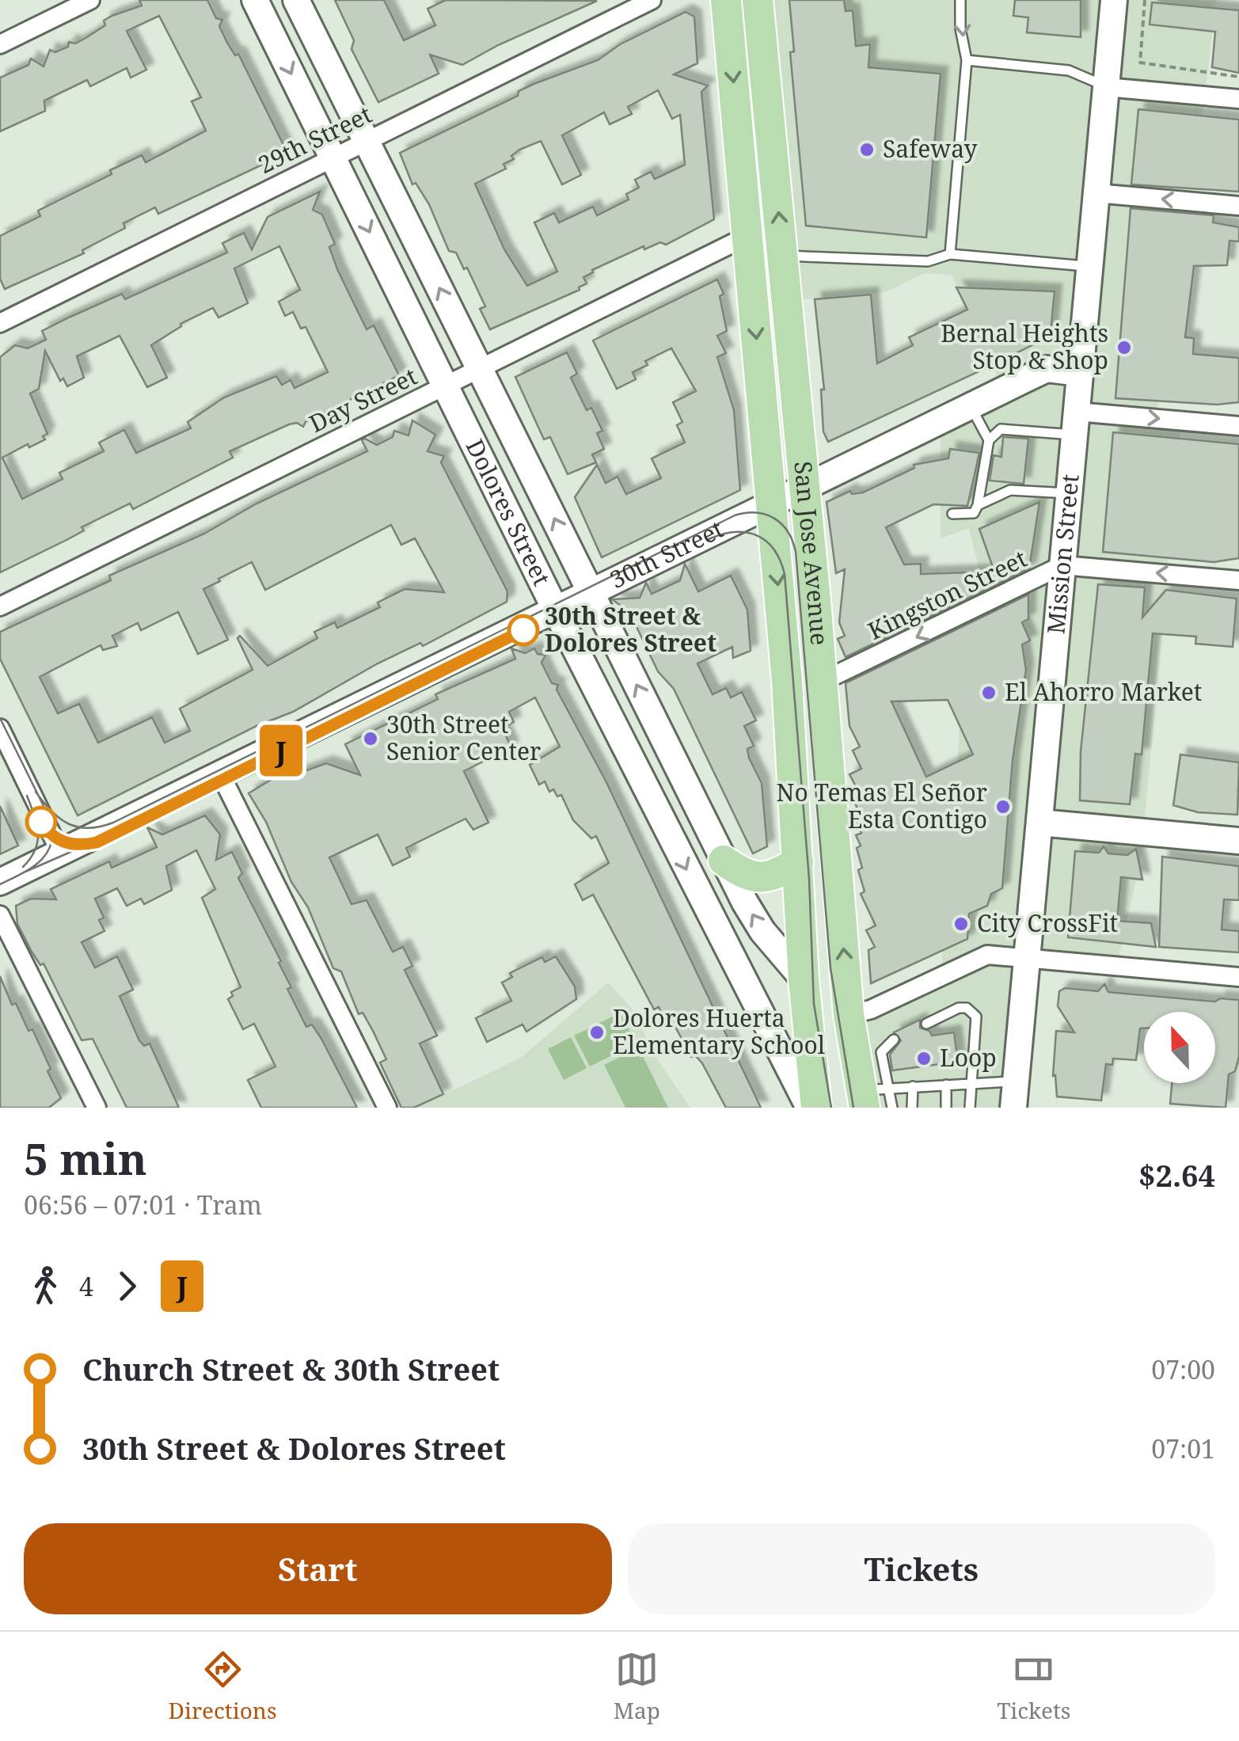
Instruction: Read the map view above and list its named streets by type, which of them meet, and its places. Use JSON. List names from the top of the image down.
{
  "streets": {
    "main road": [
      "Dolores Street",
      "Mission Street",
      "San Jose Avenue",
      "30th Street"
    ],
    "street": ["29th Street", "Day Street", "Kingston Street"]
  },
  "crossings": [
    ["29th Street", "Dolores Street"],
    ["Day Street", "Dolores Street"],
    ["Day Street", "San Jose Avenue"],
    ["Dolores Street", "San Jose Avenue"],
    ["Dolores Street", "30th Street"],
    ["Mission Street", "30th Street"],
    ["Mission Street", "Kingston Street"],
    ["San Jose Avenue", "30th Street"],
    ["San Jose Avenue", "Kingston Street"]
  ],
  "places": [
    "Safeway",
    "Bernal Heights Stop & Shop",
    "30th Street & Dolores Street",
    "El Ahorro Market",
    "30th Street Senior Center",
    "No Temas El Señor Esta Contigo",
    "City CrossFit",
    "Dolores Huerta Elementary School",
    "Loop"
  ],
  "lines": ["tram line J"],
  "north": "top",
  "page": {
    "on_map": "J",
    "heading": ["5 min", "06:56 – 07:01 · Tram", "$2.64"],
    "legs": ["4", "J"],
    "list": [
      {
        "name": "Church Street & 30th Street",
        "value": "07:00"
      },
      {
        "name": "30th Street & Dolores Street",
        "value": "07:01"
      }
    ],
    "buttons": ["Start", "Tickets"],
    "tabs": ["Directions", "Map", "Tickets"]
  }
}
